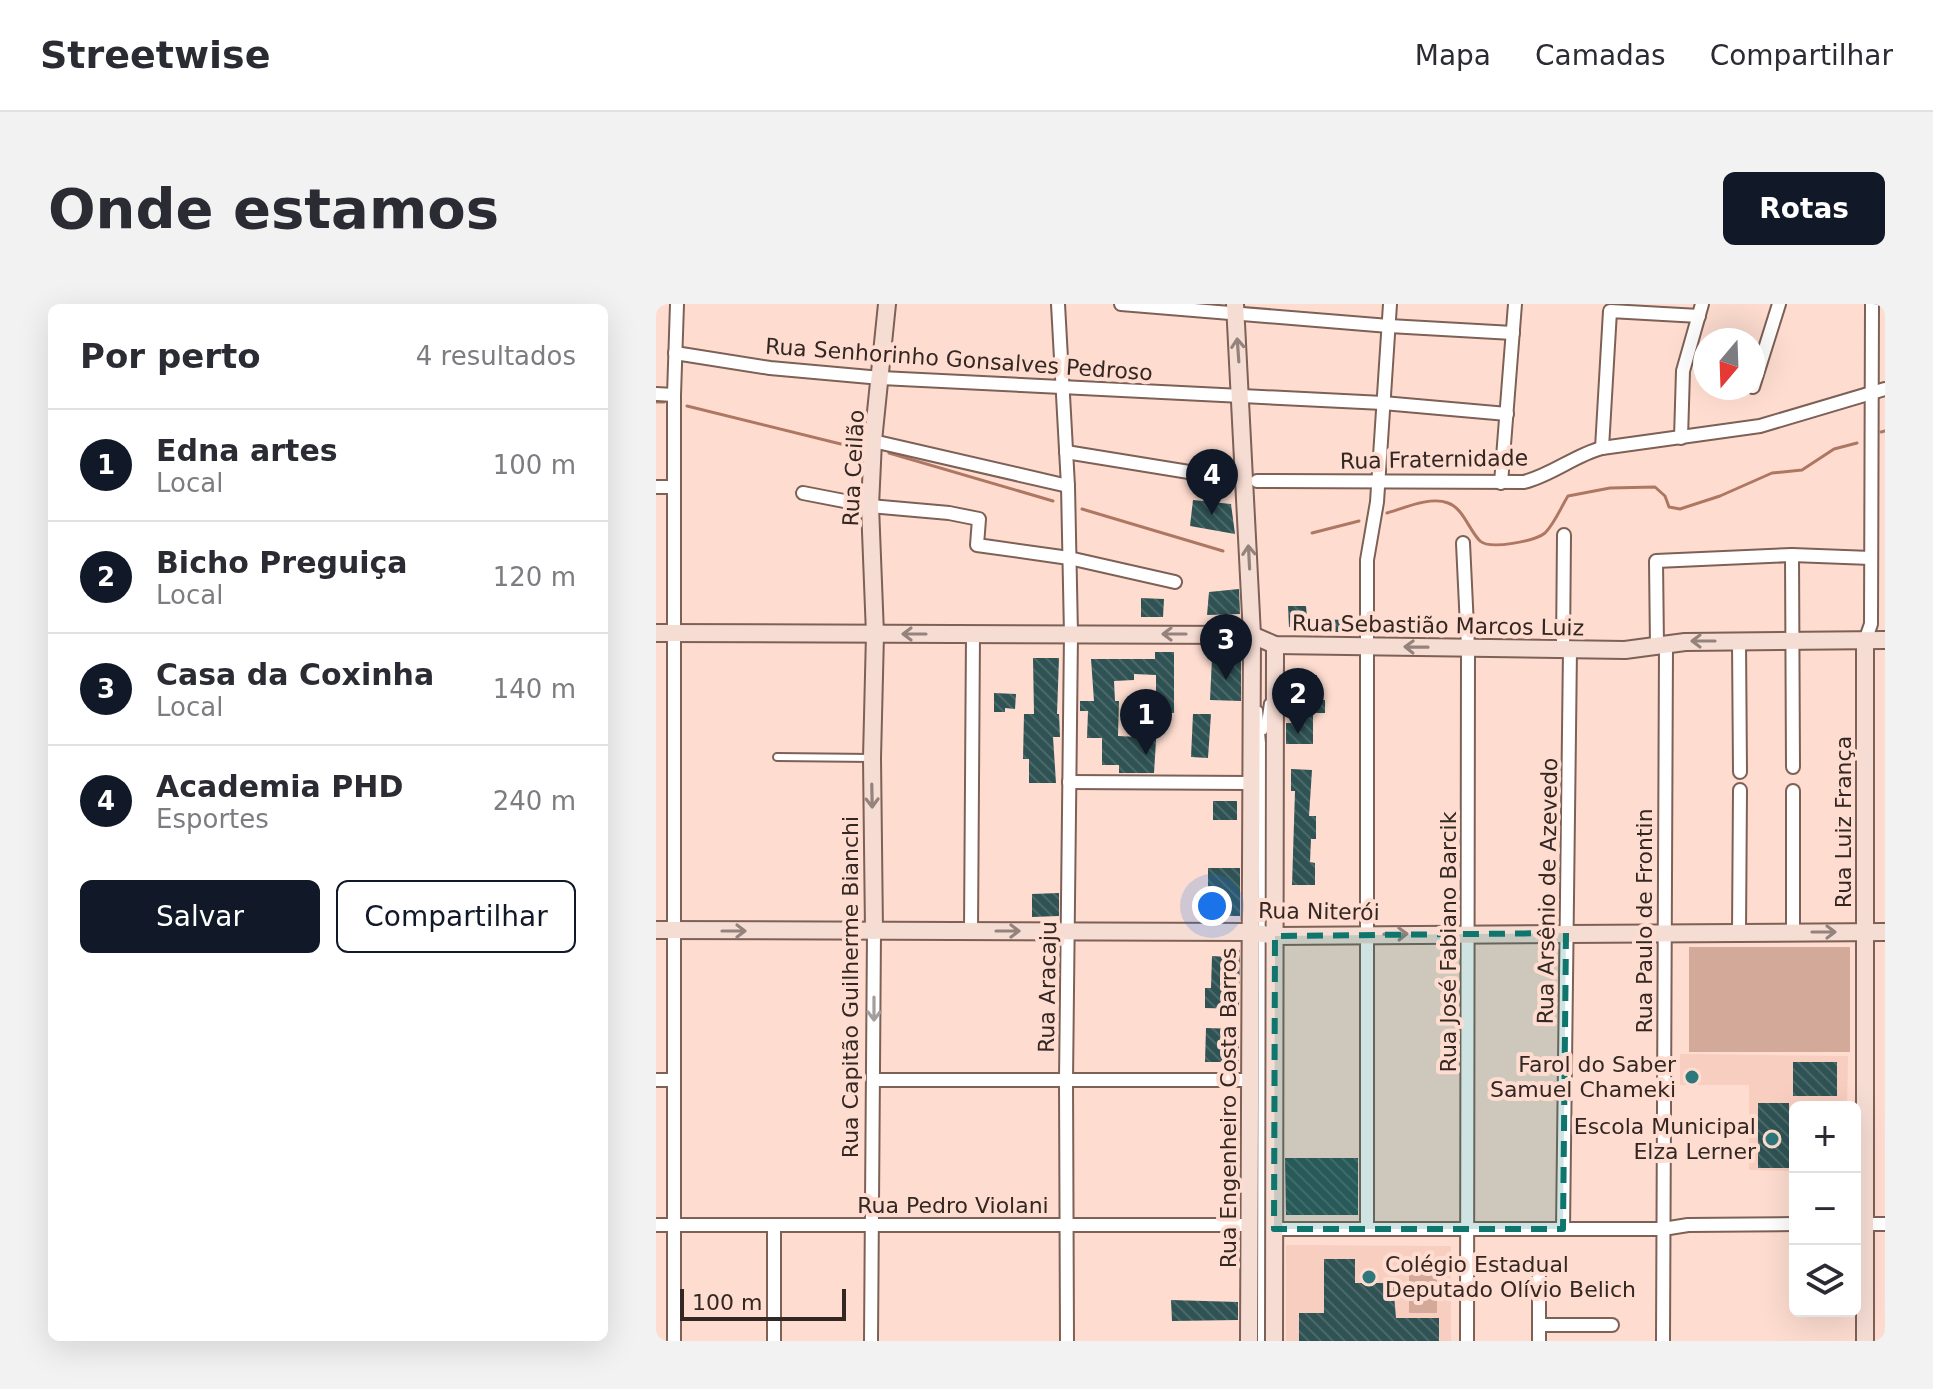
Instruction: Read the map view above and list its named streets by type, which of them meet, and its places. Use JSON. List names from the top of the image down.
{
  "streets": {
    "main road": [
      "Rua Ceilão",
      "Rua Sebastião Marcos Luiz",
      "Rua Luiz França",
      "Rua Niterói",
      "Rua Capitão Guilherme Bianchi",
      "Rua Engenheiro Costa Barros"
    ],
    "street": [
      "Rua Senhorinho Gonsalves Pedroso",
      "Rua Fraternidade",
      "Rua Arsênio de Azevedo",
      "Rua Paulo de Frontin",
      "Rua José Fabiano Barcik",
      "Rua Aracaju",
      "Rua Pedro Violani"
    ]
  },
  "crossings": [
    ["Rua Senhorinho Gonsalves Pedroso", "Rua Ceilão"],
    ["Rua Senhorinho Gonsalves Pedroso", "Rua Aracaju"],
    ["Rua Senhorinho Gonsalves Pedroso", "Rua Engenheiro Costa Barros"],
    ["Rua Fraternidade", "Rua Luiz França"],
    ["Rua Ceilão", "Rua Sebastião Marcos Luiz"],
    ["Rua Ceilão", "Rua Capitão Guilherme Bianchi"],
    ["Rua Sebastião Marcos Luiz", "Rua Luiz França"],
    ["Rua Sebastião Marcos Luiz", "Rua Arsênio de Azevedo"],
    ["Rua Sebastião Marcos Luiz", "Rua Paulo de Frontin"],
    ["Rua Sebastião Marcos Luiz", "Rua José Fabiano Barcik"],
    ["Rua Sebastião Marcos Luiz", "Rua Capitão Guilherme Bianchi"],
    ["Rua Sebastião Marcos Luiz", "Rua Aracaju"],
    ["Rua Sebastião Marcos Luiz", "Rua Engenheiro Costa Barros"],
    ["Rua Luiz França", "Rua Niterói"],
    ["Rua Arsênio de Azevedo", "Rua Niterói"],
    ["Rua Niterói", "Rua Paulo de Frontin"],
    ["Rua Niterói", "Rua José Fabiano Barcik"],
    ["Rua Niterói", "Rua Capitão Guilherme Bianchi"],
    ["Rua Niterói", "Rua Aracaju"],
    ["Rua Niterói", "Rua Engenheiro Costa Barros"],
    ["Rua Capitão Guilherme Bianchi", "Rua Pedro Violani"],
    ["Rua Aracaju", "Rua Pedro Violani"],
    ["Rua Engenheiro Costa Barros", "Rua Pedro Violani"]
  ],
  "one_way": ["Rua Sebastião Marcos Luiz", "Rua Niterói", "Rua Capitão Guilherme Bianchi"],
  "places": ["Farol do Saber Samuel Chameki", "Escola Municipal Elza Lerner", "Colégio Estadual Deputado Olívio Belich"],
  "scale_bar": "100 m",
  "north": "bottom",
  "page": {
    "header": "Streetwise",
    "nav": ["Mapa", "Camadas", "Compartilhar"],
    "buttons": [
      "Rotas",
      ["Salvar", "Compartilhar"]
    ],
    "title": "Onde estamos",
    "heading": ["Por perto", "4 resultados"],
    "list": [
      {
        "mark": "1",
        "name": "Edna artes",
        "note": "Local",
        "value": "100 m"
      },
      {
        "mark": "2",
        "name": "Bicho Preguiça",
        "note": "Local",
        "value": "120 m"
      },
      {
        "mark": "3",
        "name": "Casa da Coxinha",
        "note": "Local",
        "value": "140 m"
      },
      {
        "mark": "4",
        "name": "Academia PHD",
        "note": "Esportes",
        "value": "240 m"
      }
    ],
    "pins": [
      "4",
      "3",
      "2",
      "1"
    ],
    "map_buttons": ["+", "−"],
    "scale": "100 m"
  }
}
